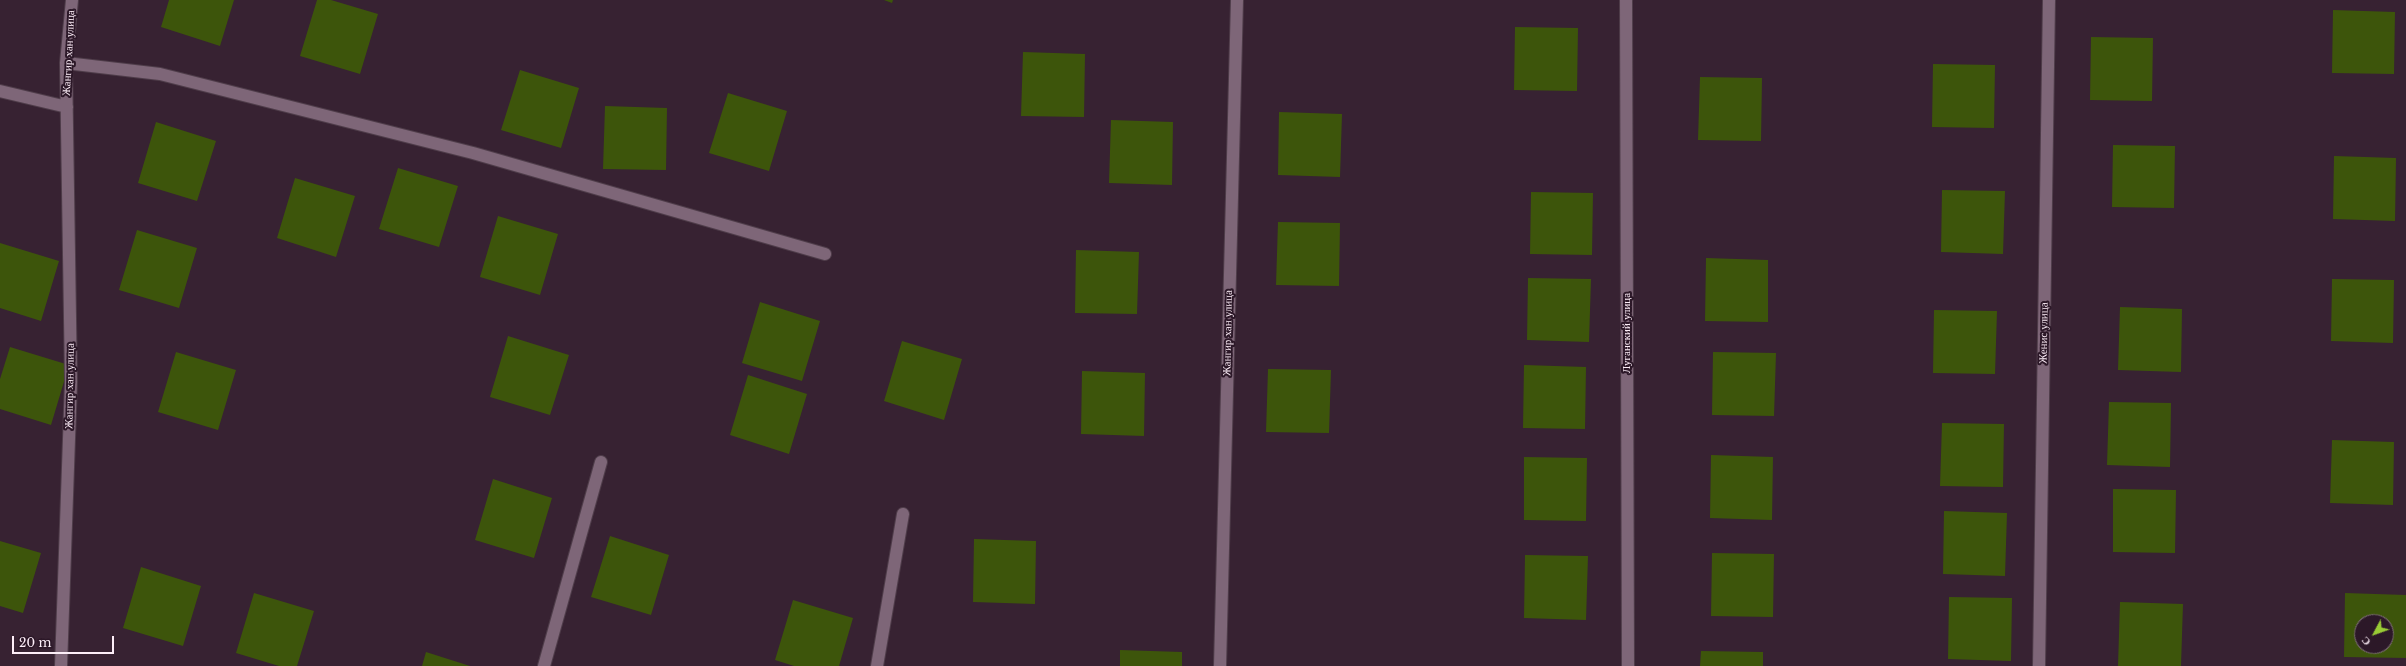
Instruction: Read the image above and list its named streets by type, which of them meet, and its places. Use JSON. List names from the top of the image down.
{
  "streets": {
    "street": ["Жангир хан улица", "Луганский улица", "Женис улица"]
  },
  "scale_bar": "20 m",
  "north": "bottom left"
}
